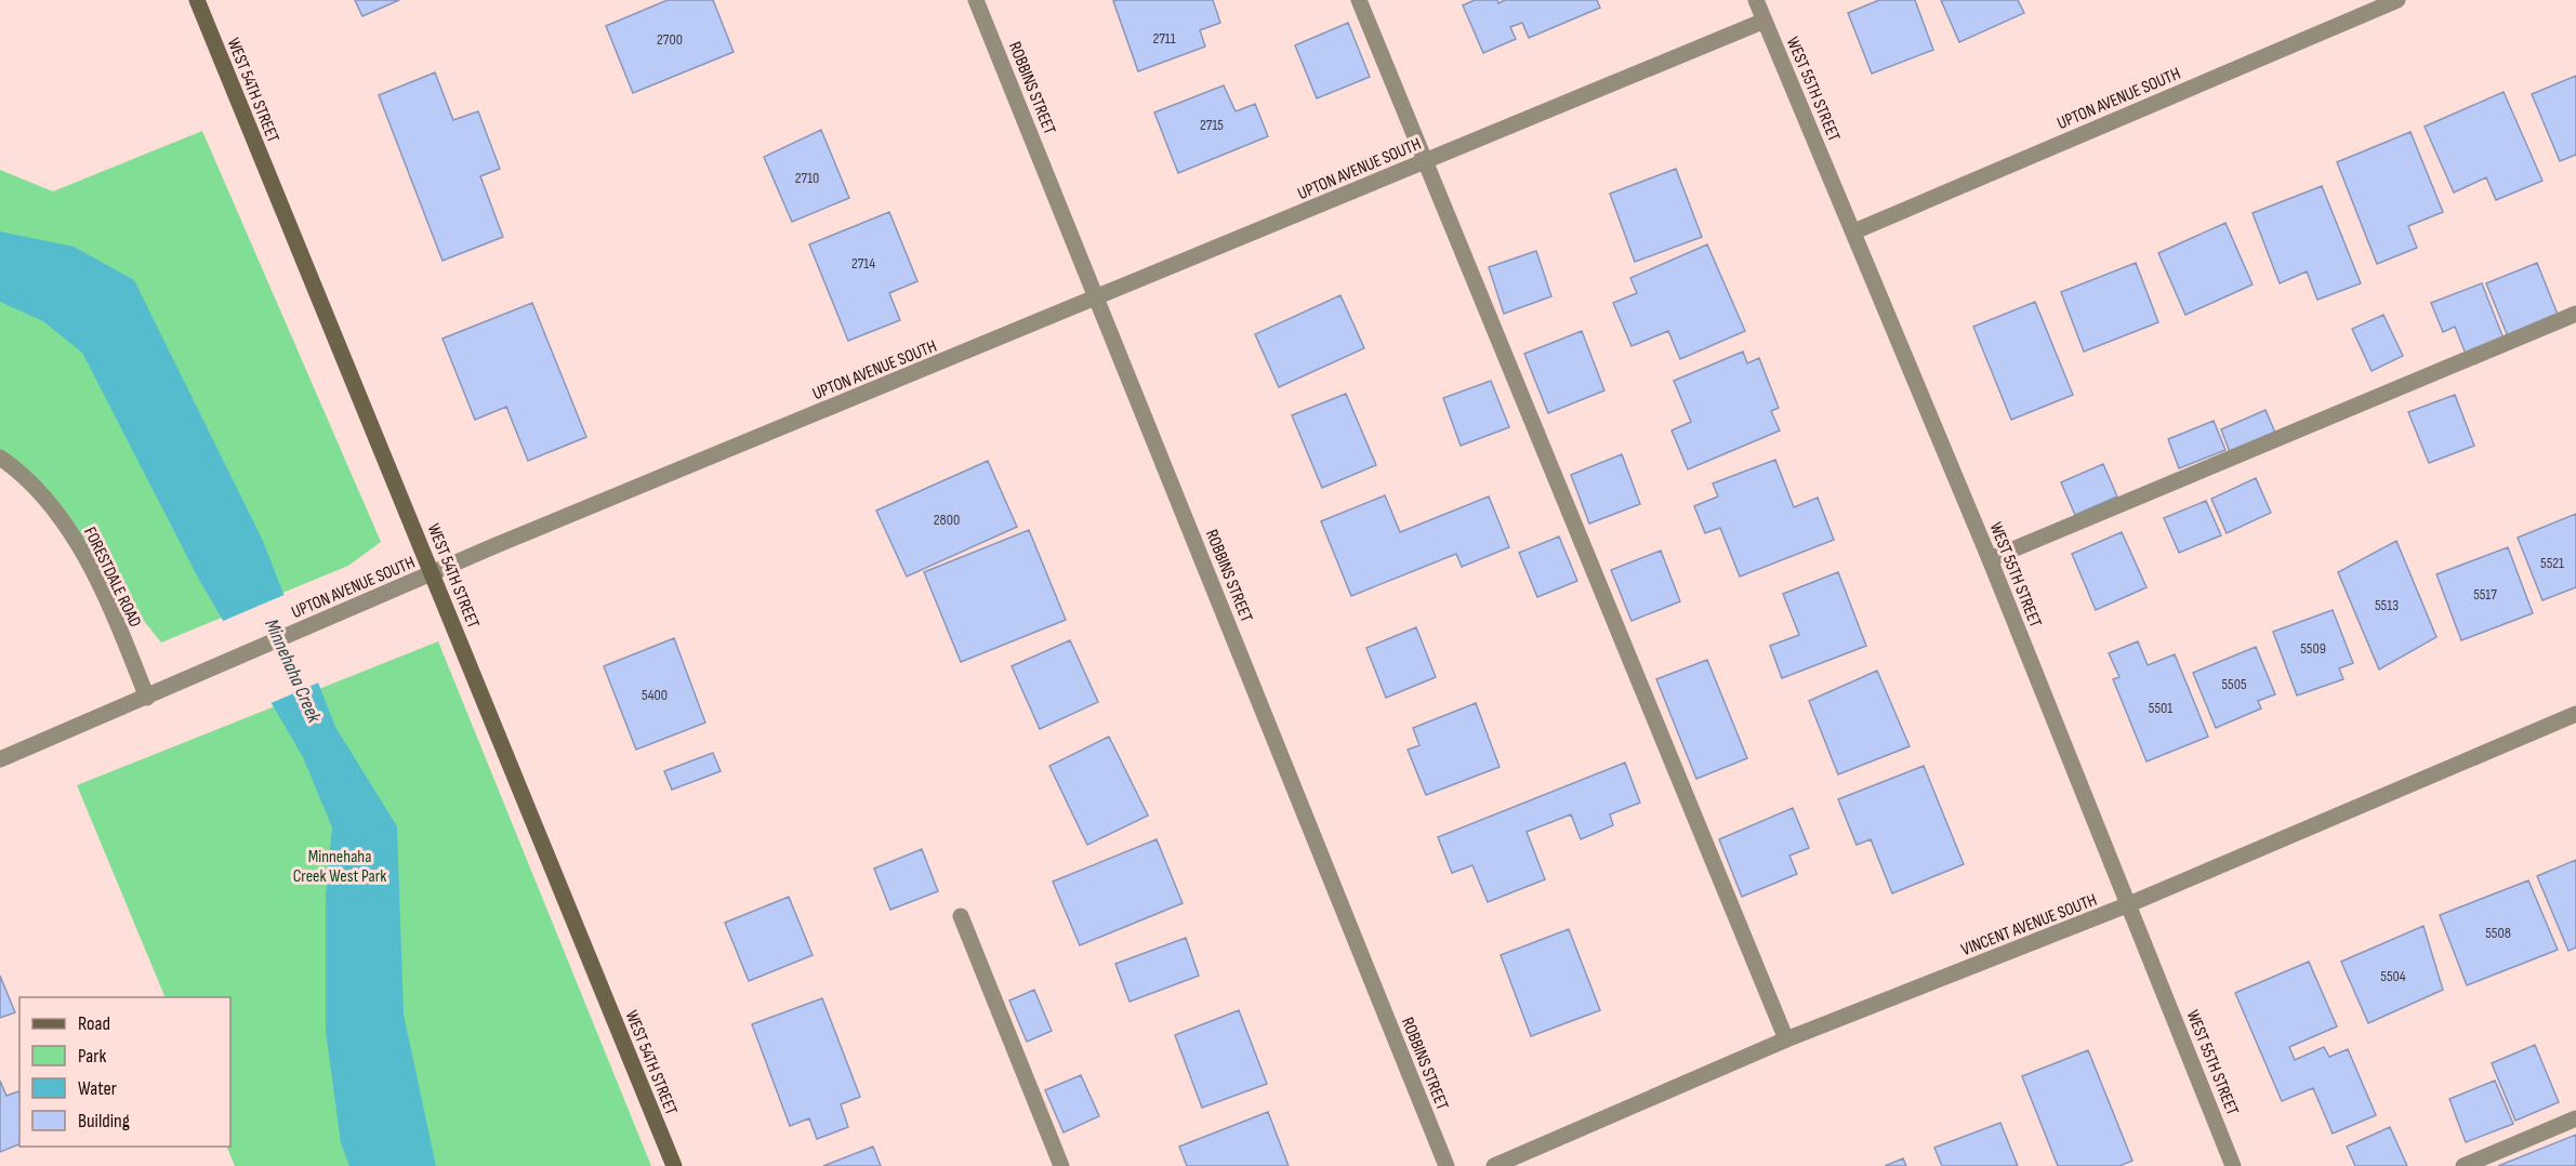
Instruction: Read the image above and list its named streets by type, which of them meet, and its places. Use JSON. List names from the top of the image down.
{
  "streets": {
    "street": [
      "ROBBINS STREET",
      "WEST 55TH STREET",
      "WEST 54TH STREET",
      "UPTON AVENUE SOUTH",
      "FORESTDALE ROAD",
      "VINCENT AVENUE SOUTH"
    ]
  },
  "crossings": [
    ["ROBBINS STREET", "UPTON AVENUE SOUTH"],
    ["WEST 55TH STREET", "UPTON AVENUE SOUTH"],
    ["WEST 55TH STREET", "VINCENT AVENUE SOUTH"],
    ["WEST 54TH STREET", "UPTON AVENUE SOUTH"],
    ["UPTON AVENUE SOUTH", "FORESTDALE ROAD"]
  ],
  "water": ["Minnehaha Creek"],
  "parks": ["Minnehaha Creek West Park"],
  "house_numbers": [
    "2711",
    "2700",
    "2715",
    "2710",
    "2714",
    "2800",
    "5521",
    "5517",
    "5513",
    "5509",
    "5505",
    "5400",
    "5501",
    "5508",
    "5504"
  ],
  "legend": [
    "Road",
    "Park",
    "Water",
    "Building"
  ]
}
